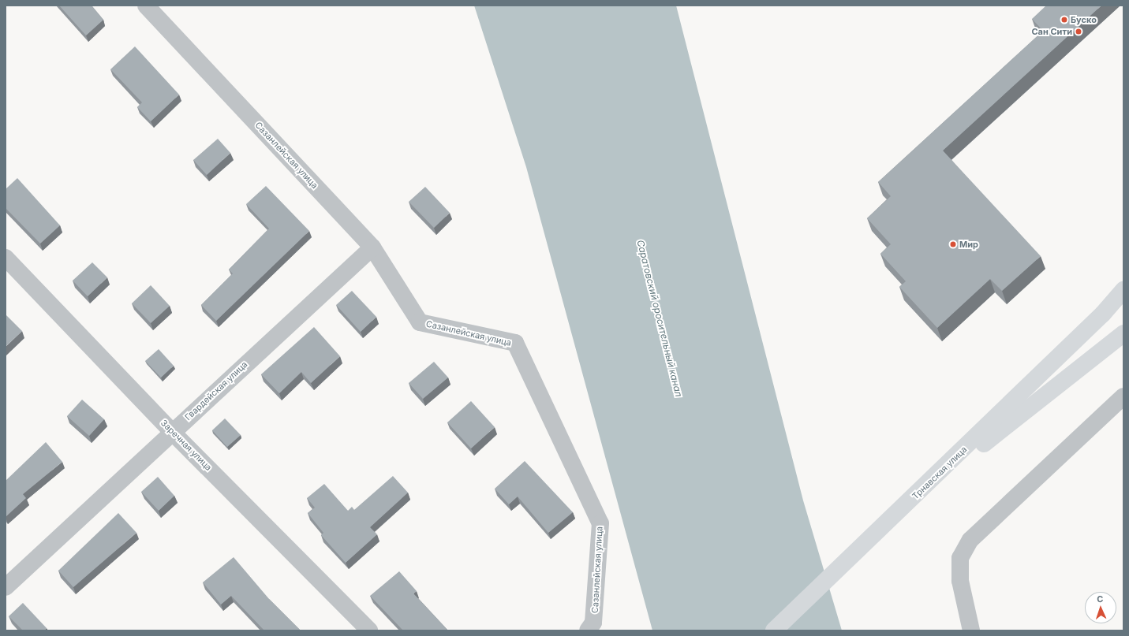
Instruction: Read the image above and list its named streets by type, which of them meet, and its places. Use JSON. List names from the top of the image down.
{
  "streets": {
    "main road": ["Трнавская улица"],
    "street": ["Сазанлейская улица", "Гвардейская улица", "Заречная улица"]
  },
  "crossings": [
    ["Сазанлейская улица", "Гвардейская улица"],
    ["Гвардейская улица", "Заречная улица"]
  ],
  "water": ["Саратовский оросительный канал"],
  "places": ["Буско", "Сан Сити", "Мир"],
  "north": "top"
}
